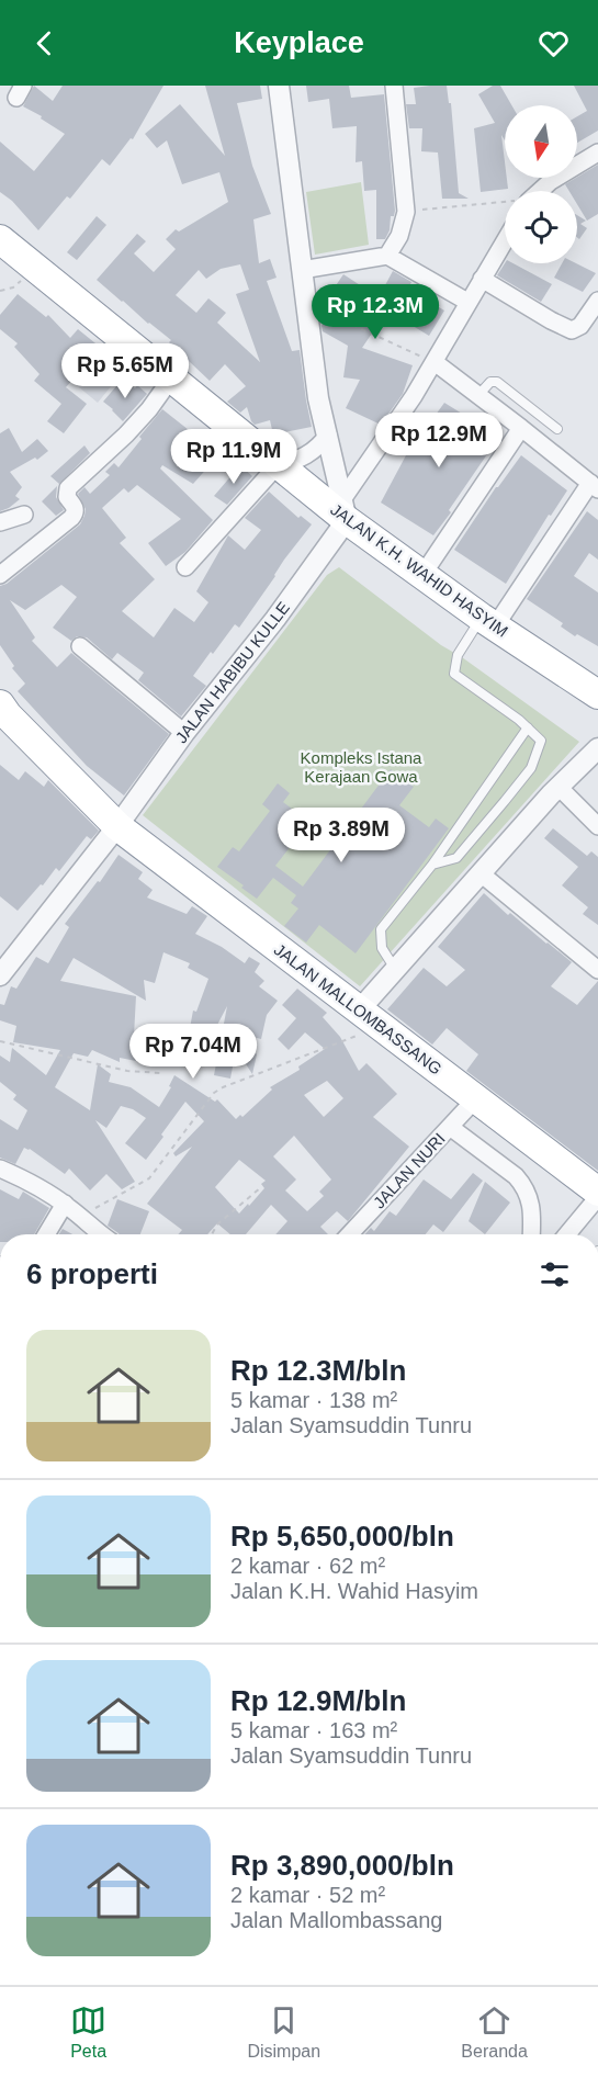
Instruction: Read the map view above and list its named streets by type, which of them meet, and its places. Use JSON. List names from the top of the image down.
{
  "streets": {
    "highway": ["JALAN K.H. WAHID HASYIM", "JALAN MALLOMBASSANG"],
    "street": ["JALAN HABIBU KULLE", "JALAN NURI"]
  },
  "crossings": [
    ["JALAN K.H. WAHID HASYIM", "JALAN HABIBU KULLE"],
    ["JALAN HABIBU KULLE", "JALAN MALLOMBASSANG"],
    ["JALAN MALLOMBASSANG", "JALAN NURI"]
  ],
  "parks": ["Kompleks Istana Kerajaan Gowa"],
  "north": "bottom",
  "page": {
    "header": "Keyplace",
    "price": [
      "Rp 12.3M",
      "Rp 5.65M",
      "Rp 12.9M",
      "Rp 11.9M",
      "Rp 3.89M",
      "Rp 7.04M"
    ],
    "heading": "6 properti",
    "list": [
      {
        "name": "Rp 12.3M/bln",
        "note": "5 kamar · 138 m² · Jalan Syamsuddin Tunru"
      },
      {
        "name": "Rp 5,650,000/bln",
        "note": "2 kamar · 62 m² · Jalan K.H. Wahid Hasyim"
      },
      {
        "name": "Rp 12.9M/bln",
        "note": "5 kamar · 163 m² · Jalan Syamsuddin Tunru"
      },
      {
        "name": "Rp 3,890,000/bln",
        "note": "2 kamar · 52 m² · Jalan Mallombassang"
      }
    ],
    "tabs": ["Peta", "Disimpan", "Beranda"]
  }
}
